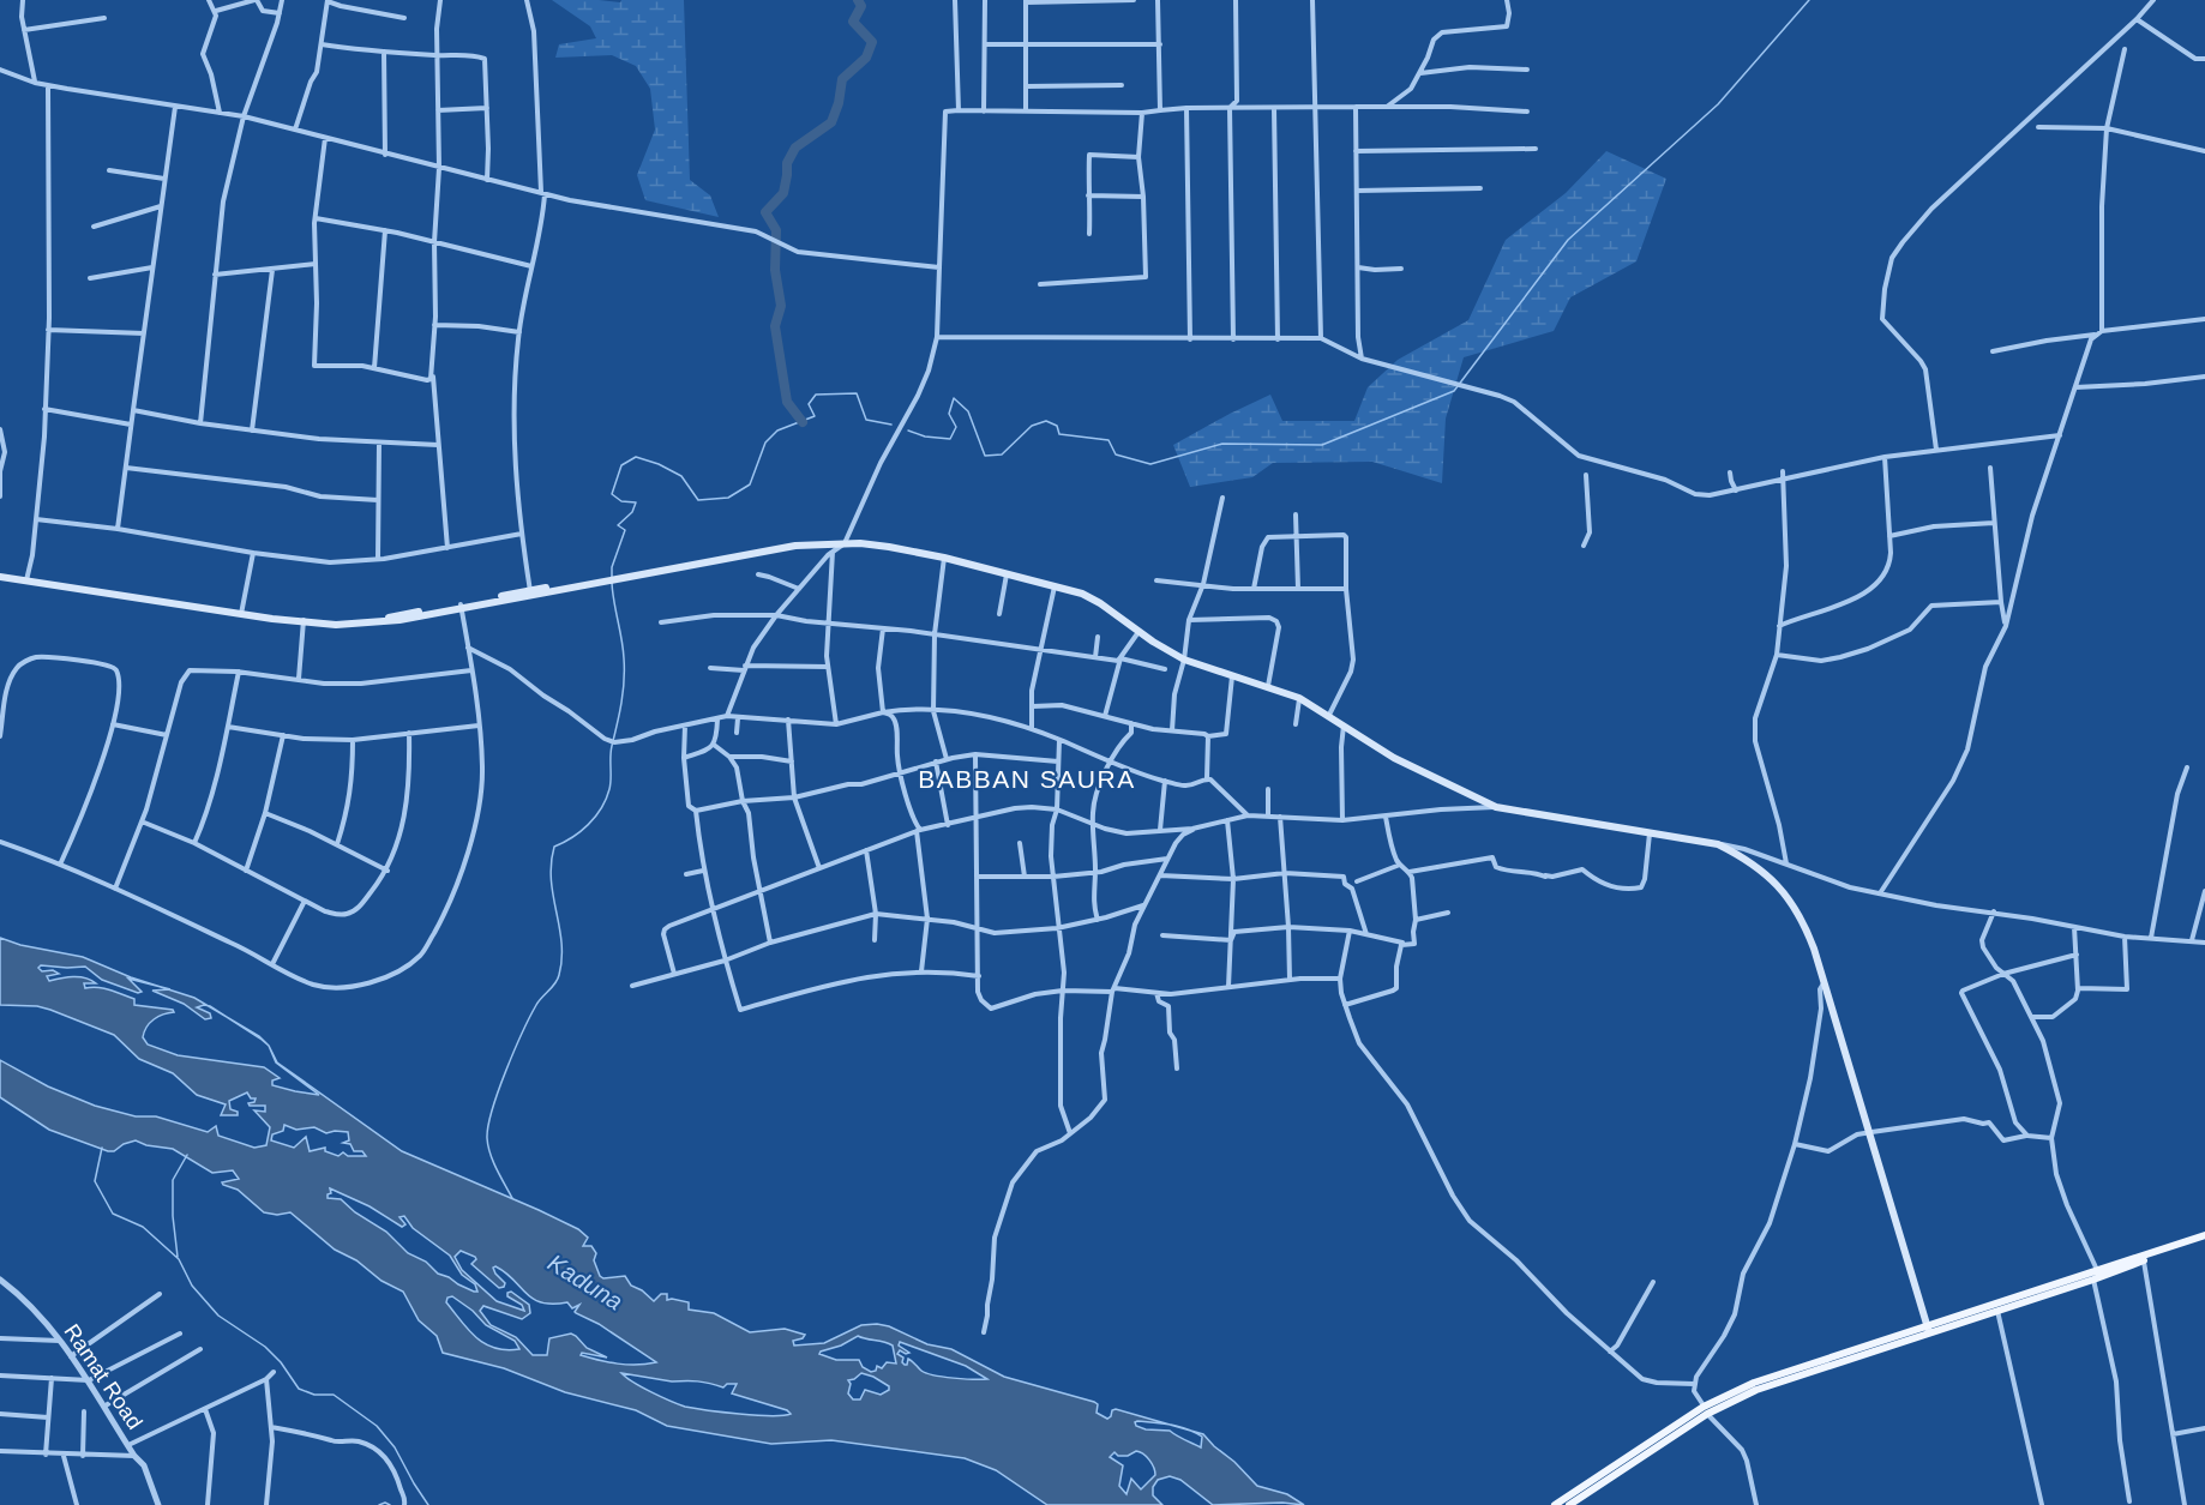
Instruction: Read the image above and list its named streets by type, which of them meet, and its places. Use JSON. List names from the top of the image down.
{
  "streets": {
    "street": ["Ramat Road"]
  },
  "districts": ["BABBAN SAURA"],
  "water": ["Kaduna"]
}
